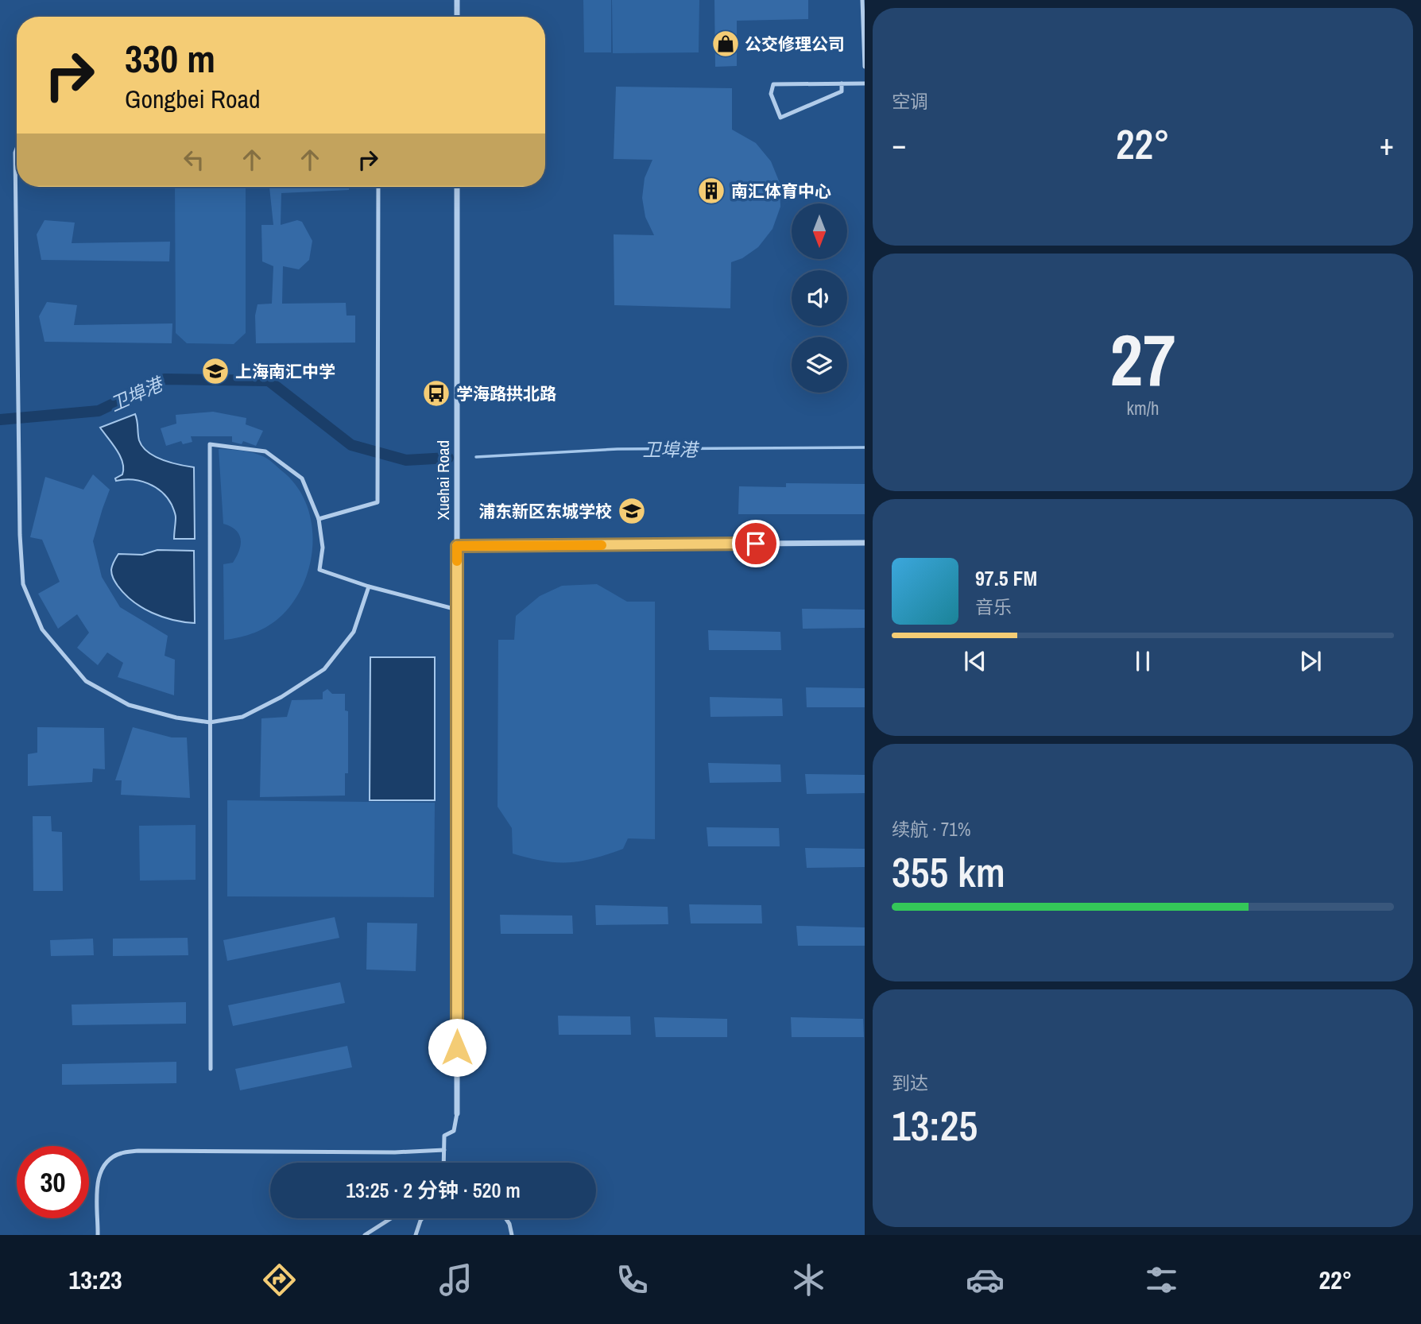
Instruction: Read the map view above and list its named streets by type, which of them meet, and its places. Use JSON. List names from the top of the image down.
{
  "streets": {
    "street": ["Xuehai Road"]
  },
  "water": ["卫埠港"],
  "places": {
    "shop": ["公交修理公司"],
    "building": ["南汇体育中心"],
    "school or university": ["上海南汇中学", "浦东新区东城学校"],
    "bus stop": ["学海路拱北路"]
  },
  "north": "bottom",
  "page": {
    "tile": [
      "空调",
      ["27", "km/h"],
      ["续航 · 71%", "355 km"],
      ["到达", "13:25"]
    ],
    "turn": ["330 m", "Gongbei Road"],
    "heat": ["−", "22°", "+"],
    "song": ["97.5 FM", "音乐"],
    "limit": "30",
    "trip": "13:25 · 2 分钟 · 520 m",
    "tabs": ["13:23", "22°"]
  }
}
